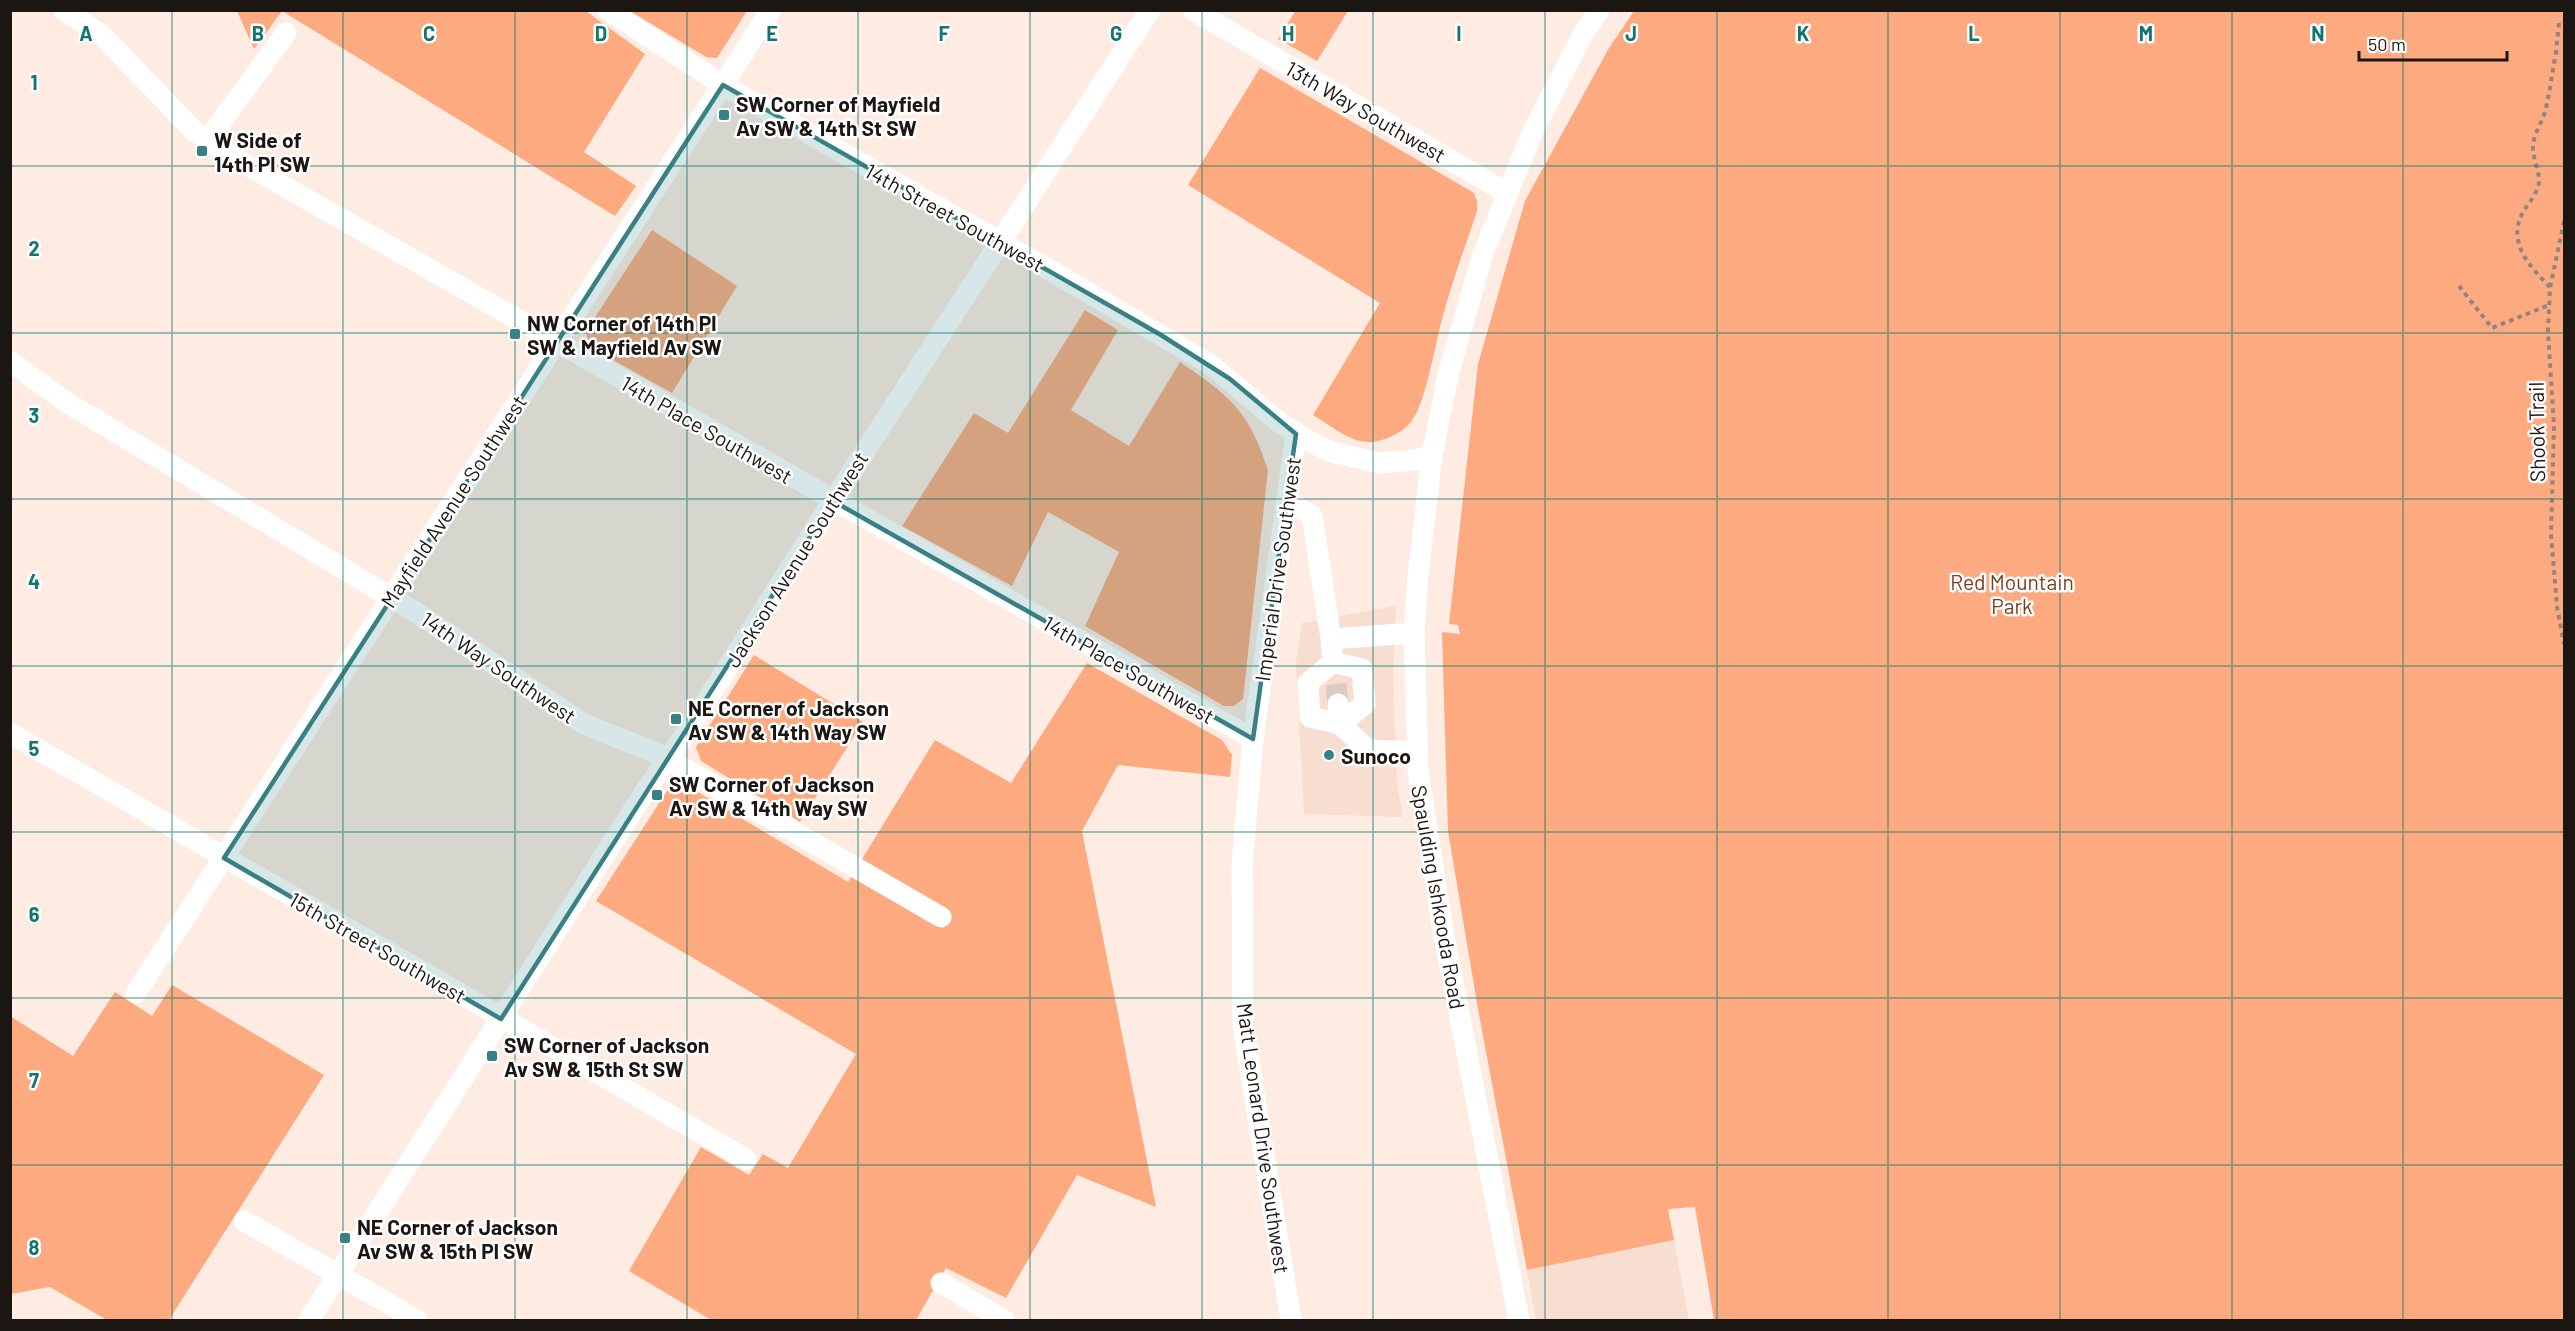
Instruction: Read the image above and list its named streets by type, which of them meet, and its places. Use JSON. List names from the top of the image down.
{
  "streets": {
    "street": [
      "13th Way Southwest",
      "14th Street Southwest",
      "14th Place Southwest",
      "Mayfield Avenue Southwest",
      "Jackson Avenue Southwest",
      "Imperial Drive Southwest",
      "14th Way Southwest",
      "Spaulding Ishkooda Road",
      "15th Street Southwest",
      "Matt Leonard Drive Southwest"
    ],
    "path": ["Shook Trail"]
  },
  "crossings": [
    ["13th Way Southwest", "Spaulding Ishkooda Road"],
    ["14th Street Southwest", "Mayfield Avenue Southwest"],
    ["14th Street Southwest", "Jackson Avenue Southwest"],
    ["14th Street Southwest", "Imperial Drive Southwest"],
    ["14th Place Southwest", "Mayfield Avenue Southwest"],
    ["14th Place Southwest", "Jackson Avenue Southwest"],
    ["14th Place Southwest", "Imperial Drive Southwest"],
    ["14th Place Southwest", "Matt Leonard Drive Southwest"],
    ["Mayfield Avenue Southwest", "14th Way Southwest"],
    ["Mayfield Avenue Southwest", "15th Street Southwest"],
    ["Jackson Avenue Southwest", "14th Way Southwest"],
    ["Jackson Avenue Southwest", "15th Street Southwest"],
    ["Imperial Drive Southwest", "Spaulding Ishkooda Road"],
    ["Imperial Drive Southwest", "Matt Leonard Drive Southwest"]
  ],
  "parks": ["Red Mountain Park"],
  "places": {
    "transit": [
      "SW Corner of Mayfield Av SW & 14th St SW",
      "W Side of 14th Pl SW",
      "NW Corner of 14th Pl SW & Mayfield Av SW",
      "NE Corner of Jackson Av SW & 14th Way SW",
      "SW Corner of Jackson Av SW & 14th Way SW",
      "SW Corner of Jackson Av SW & 15th St SW",
      "NE Corner of Jackson Av SW & 15th Pl SW"
    ],
    "other": ["Sunoco"]
  },
  "scale_bar": "50 m",
  "grid": {
    "columns": [
      "A",
      "B",
      "C",
      "D",
      "E",
      "F",
      "G",
      "H",
      "I",
      "J",
      "K",
      "L",
      "M",
      "N"
    ],
    "rows": [
      "1",
      "2",
      "3",
      "4",
      "5",
      "6",
      "7",
      "8"
    ]
  }
}
